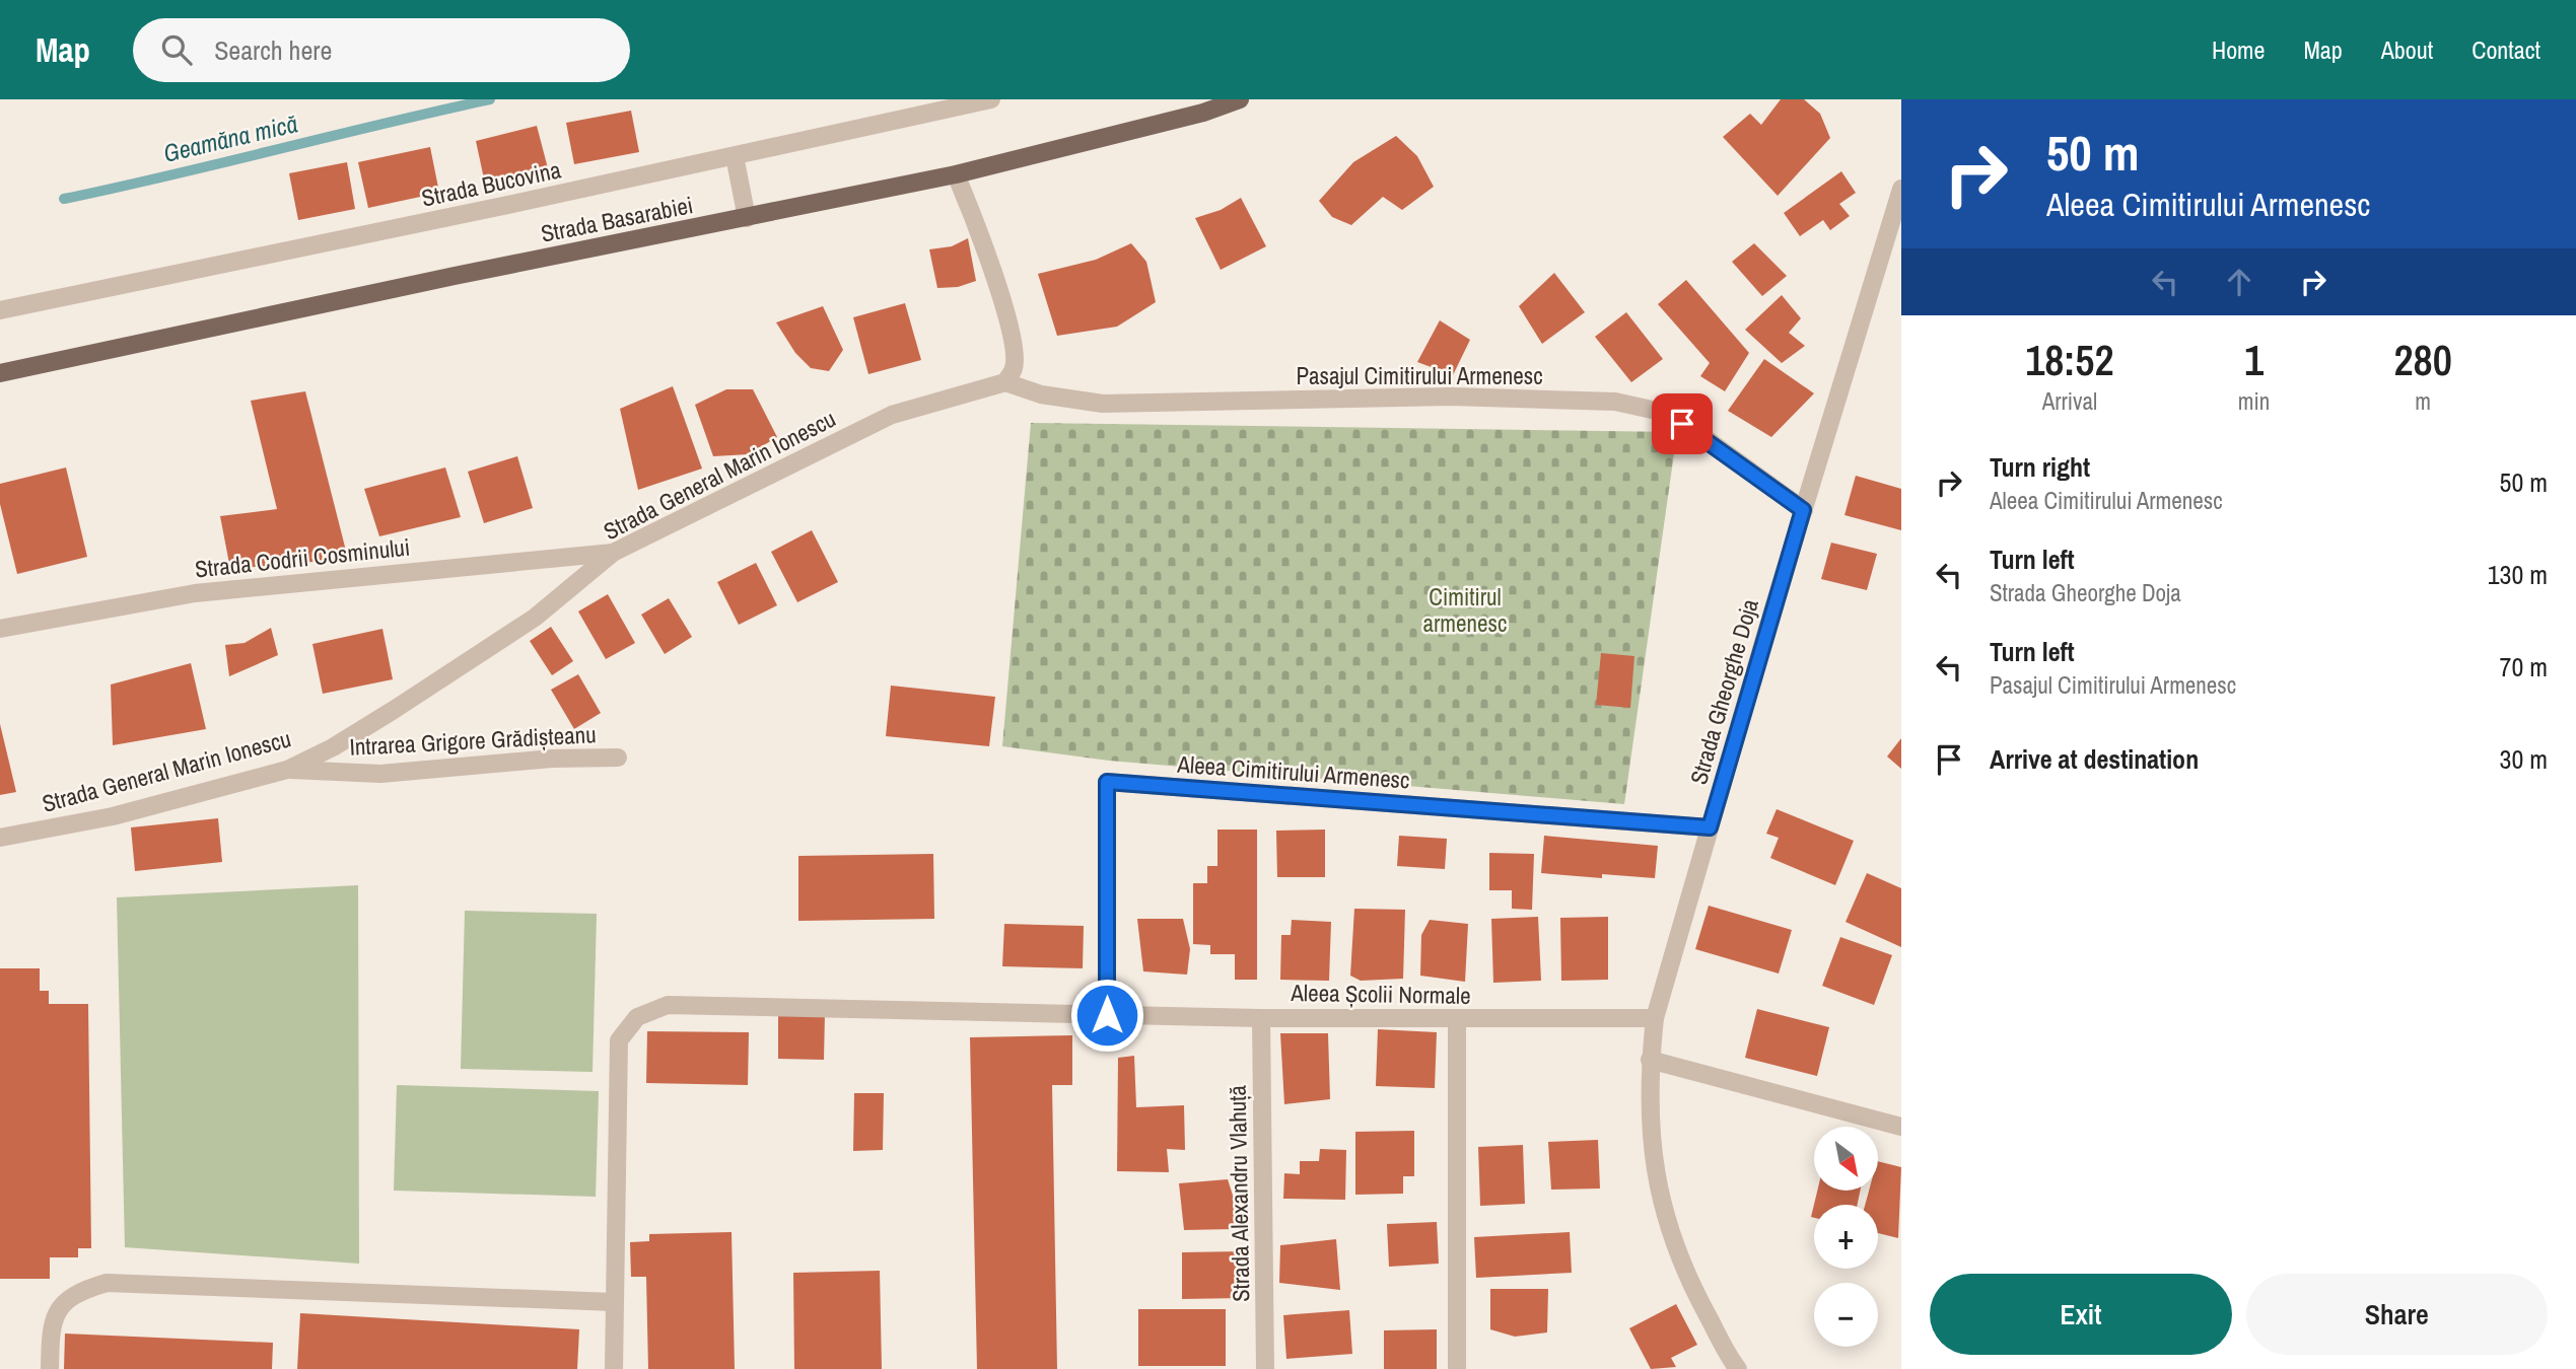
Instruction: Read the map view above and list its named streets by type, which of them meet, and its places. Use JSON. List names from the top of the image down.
{
  "streets": {
    "main road": ["Strada Basarabiei"],
    "street": [
      "Strada Bucovina",
      "Pasajul Cimitirului Armenesc",
      "Strada General Marin Ionescu",
      "Strada Codrii Cosminului",
      "Strada Gheorghe Doja",
      "Intrarea Grigore Grădișteanu",
      "Aleea Cimitirului Armenesc",
      "Aleea Școlii Normale",
      "Strada Alexandru Vlahuță"
    ]
  },
  "crossings": [
    ["Pasajul Cimitirului Armenesc", "Strada General Marin Ionescu"],
    ["Pasajul Cimitirului Armenesc", "Strada Gheorghe Doja"],
    ["Strada General Marin Ionescu", "Strada Codrii Cosminului"],
    ["Strada General Marin Ionescu", "Intrarea Grigore Grădișteanu"],
    ["Strada Gheorghe Doja", "Aleea Cimitirului Armenesc"],
    ["Strada Gheorghe Doja", "Aleea Școlii Normale"],
    ["Aleea Cimitirului Armenesc", "Aleea Școlii Normale"],
    ["Aleea Școlii Normale", "Strada Alexandru Vlahuță"]
  ],
  "water": ["Geamăna mică"],
  "parks": ["Cimitirul armenesc"],
  "north": "bottom right",
  "page": {
    "header": "Map",
    "search": "Search here",
    "nav": [
      "Home",
      "Map",
      "About",
      "Contact"
    ],
    "turn": ["50 m", "Aleea Cimitirului Armenesc"],
    "eta": [
      "18:52",
      "Arrival",
      "1",
      "min",
      "280",
      "m"
    ],
    "list": [
      {
        "name": "Turn right",
        "note": "Aleea Cimitirului Armenesc",
        "value": "50 m"
      },
      {
        "name": "Turn left",
        "note": "Strada Gheorghe Doja",
        "value": "130 m"
      },
      {
        "name": "Turn left",
        "note": "Pasajul Cimitirului Armenesc",
        "value": "70 m"
      },
      {
        "name": "Arrive at destination",
        "value": "30 m"
      }
    ],
    "map_buttons": ["+", "−"],
    "buttons": ["Exit", "Share"]
  }
}
